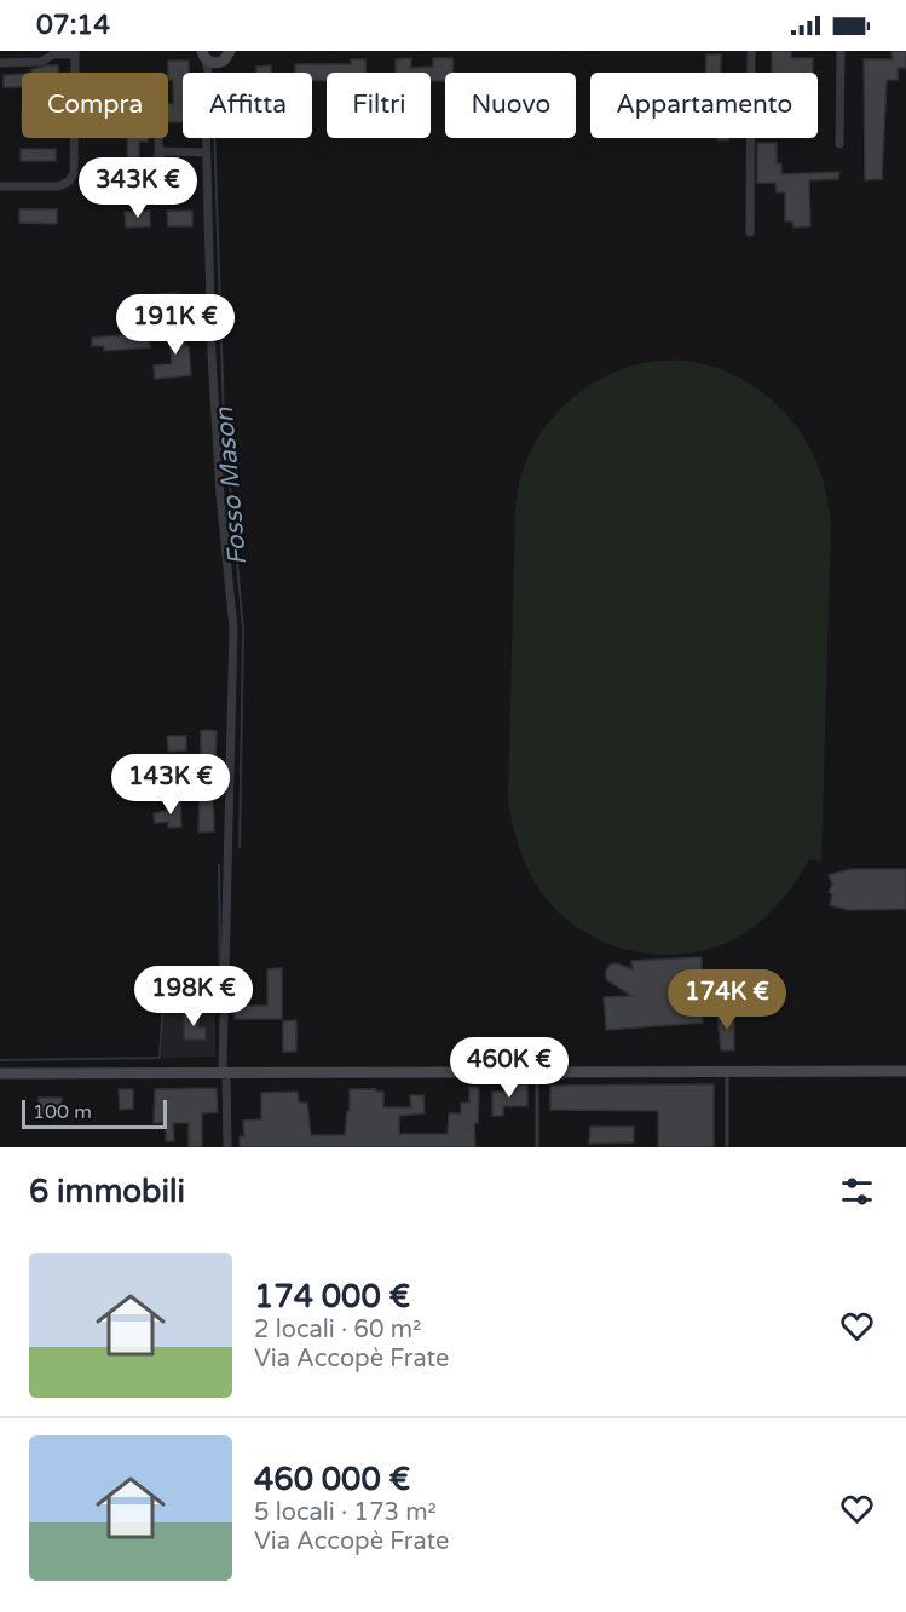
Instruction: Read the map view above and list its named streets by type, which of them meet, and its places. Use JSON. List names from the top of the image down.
{
  "water": ["Fosso Mason"],
  "scale_bar": "100 m",
  "page": {
    "status": "07:14",
    "chip": [
      "Compra",
      "Affitta",
      "Filtri",
      "Nuovo",
      "Appartamento"
    ],
    "price": [
      "343K €",
      "191K €",
      "143K €",
      "198K €",
      "174K €",
      "460K €"
    ],
    "scale": "100 m",
    "heading": "6 immobili",
    "list": [
      {
        "name": "174 000 €",
        "note": "2 locali · 60 m² · Via Accopè Frate"
      },
      {
        "name": "460 000 €",
        "note": "5 locali · 173 m² · Via Accopè Frate"
      }
    ]
  }
}
